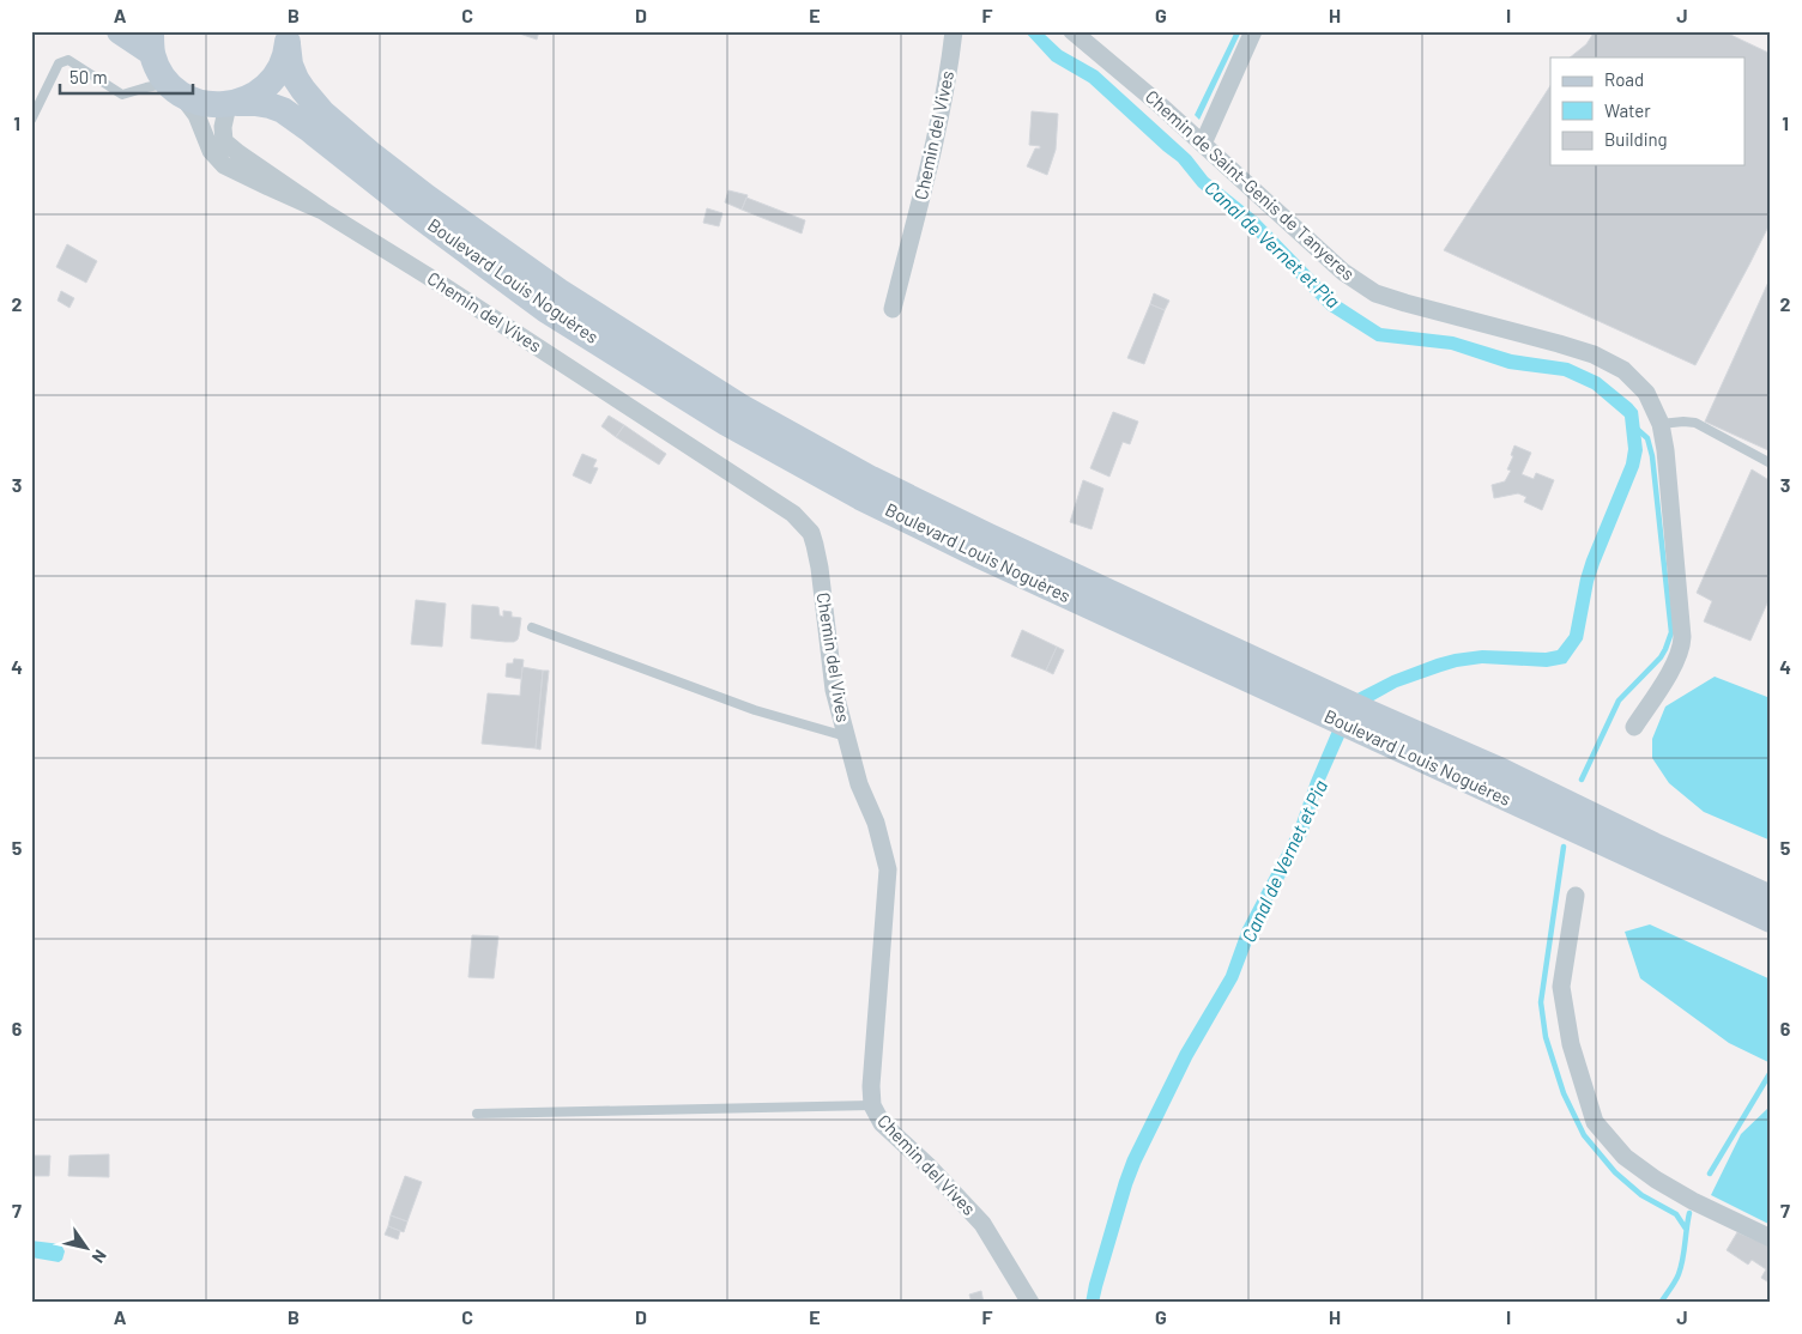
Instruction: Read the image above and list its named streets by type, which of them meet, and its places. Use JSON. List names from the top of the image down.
{
  "streets": {
    "main road": ["Boulevard Louis Noguères"],
    "street": ["Chemin del Vives", "Chemin de Saint-Genis de Tanyeres"]
  },
  "crossings": [
    ["Chemin del Vives", "Boulevard Louis Noguères"]
  ],
  "water": ["Canal de Vernet et Pia"],
  "legend": ["Road", "Water", "Building"],
  "scale_bar": "50 m",
  "north": "bottom right",
  "grid": {
    "columns": [
      "A",
      "B",
      "C",
      "D",
      "E",
      "F",
      "G",
      "H",
      "I",
      "J"
    ],
    "rows": [
      "1",
      "2",
      "3",
      "4",
      "5",
      "6",
      "7"
    ]
  }
}
